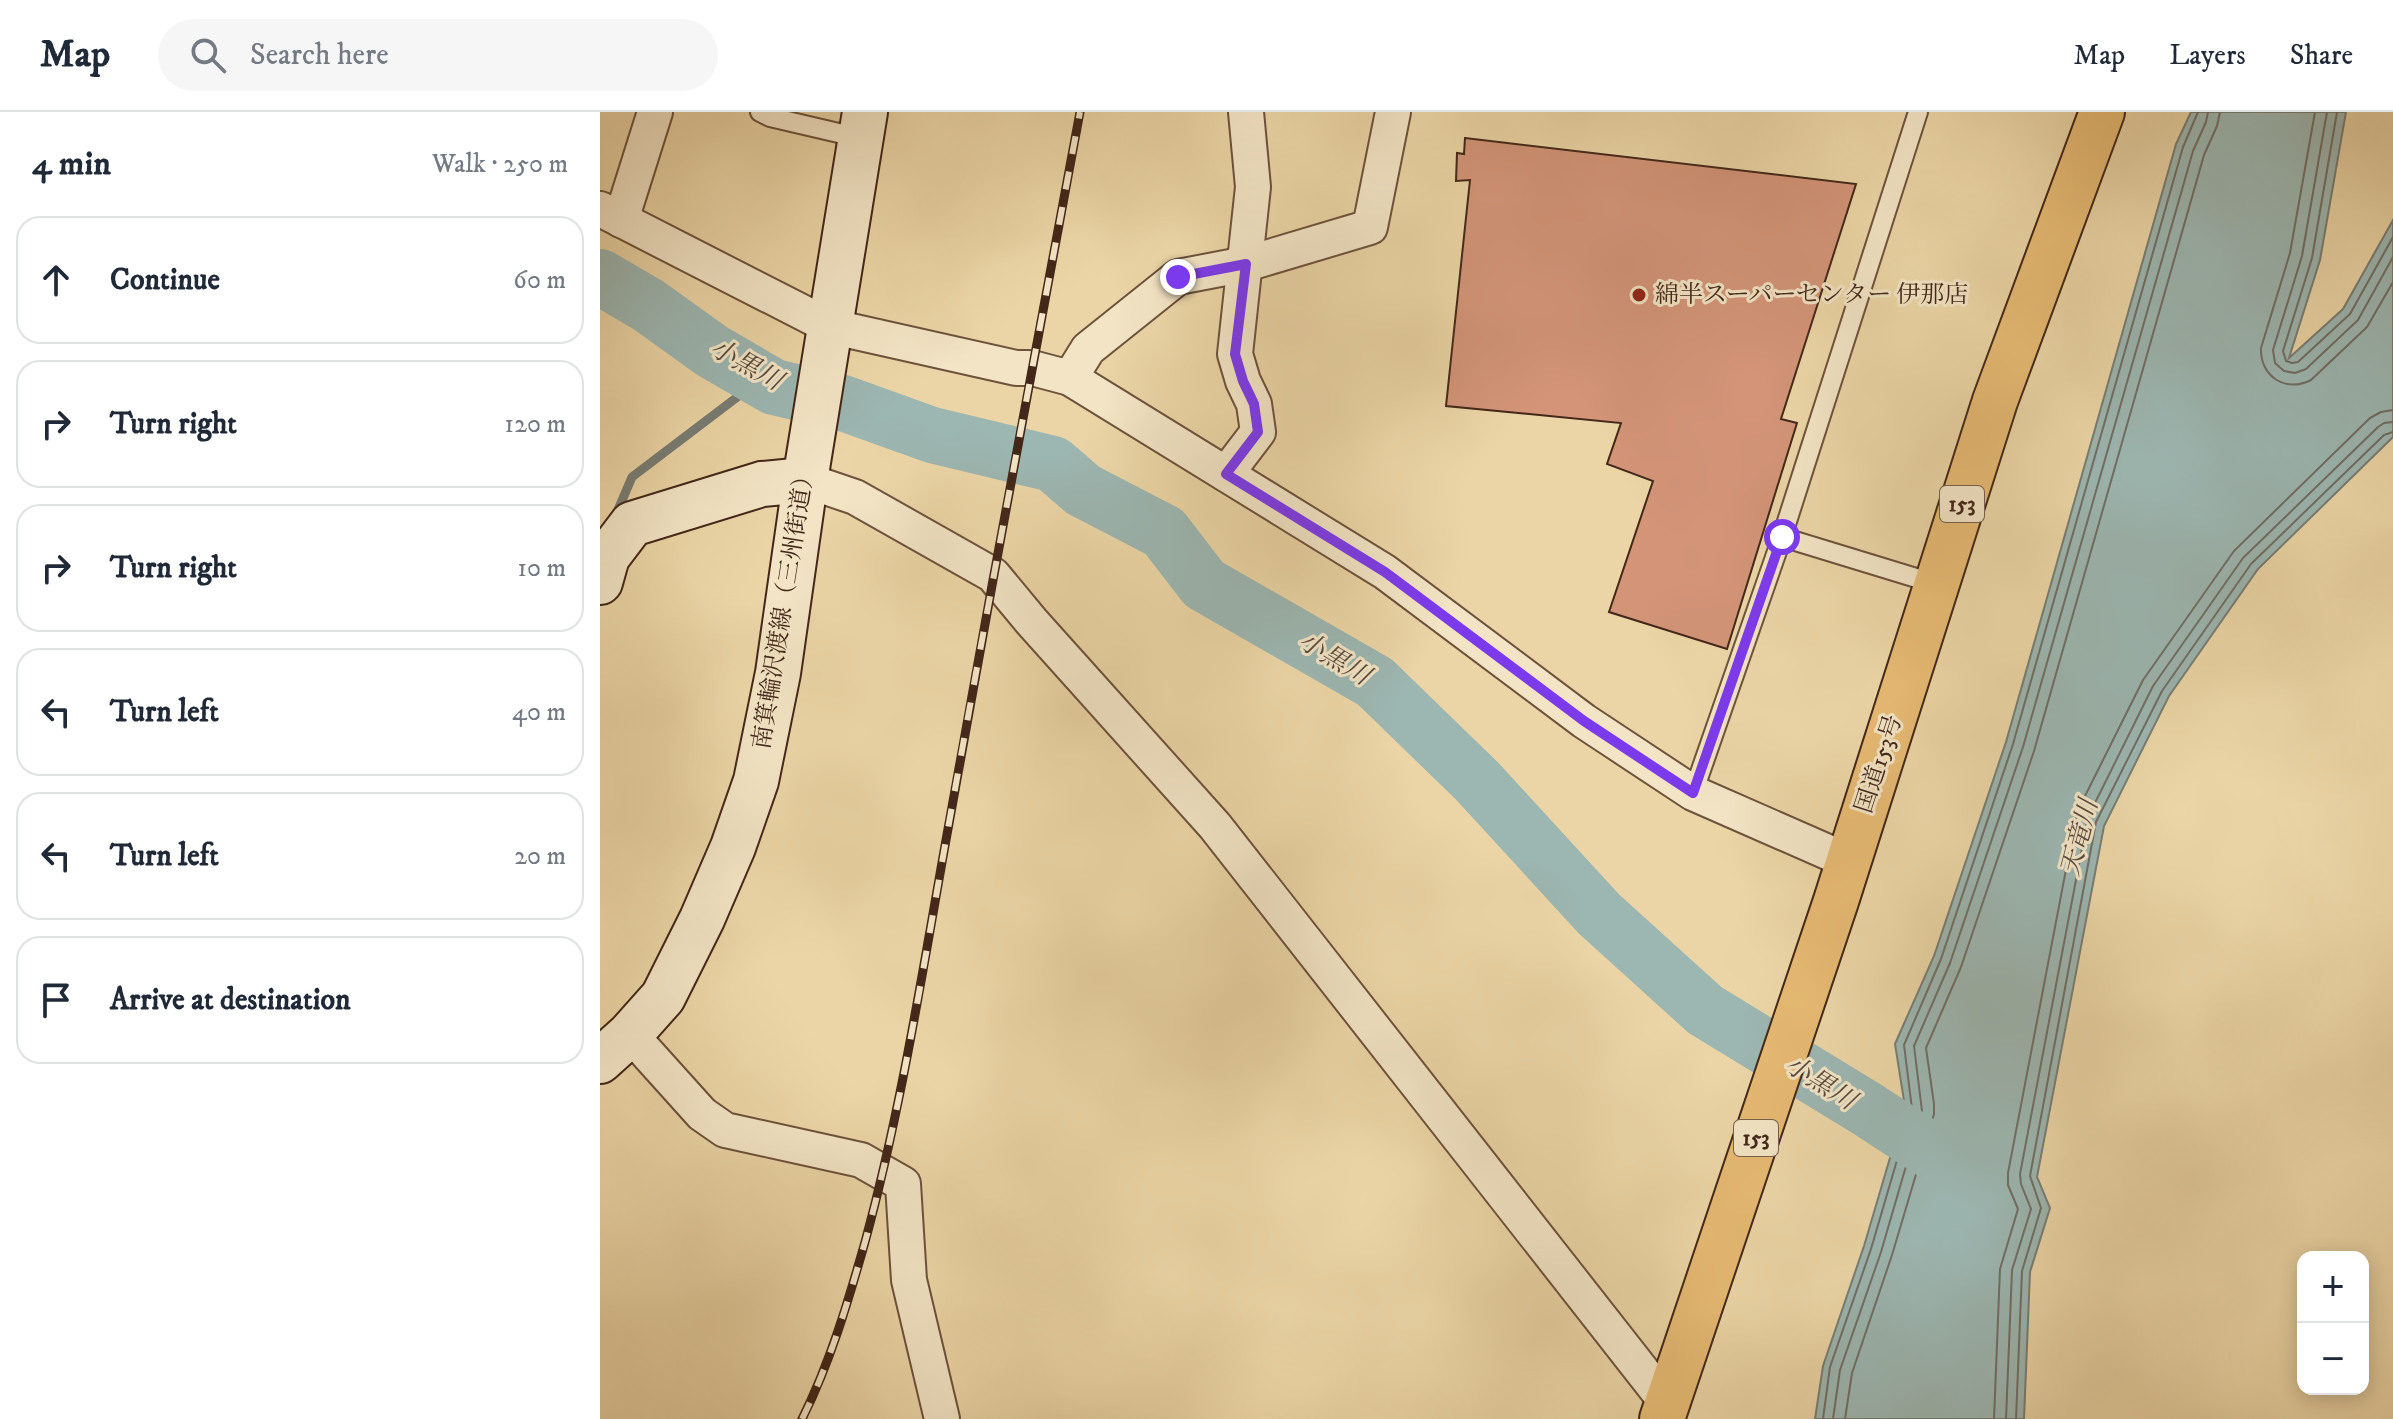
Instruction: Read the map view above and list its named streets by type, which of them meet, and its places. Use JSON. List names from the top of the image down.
{
  "streets": {
    "highway": ["153", "国道153号"],
    "main road": ["南箕輪沢渡線（三州街道）"]
  },
  "water": ["小黒川", "天竜川"],
  "places": ["綿半スーパーセンター 伊那店"],
  "page": {
    "header": "Map",
    "search": "Search here",
    "nav": ["Map", "Layers", "Share"],
    "heading": ["4 min", "Walk · 250 m"],
    "list": [
      ["Continue", "60 m"],
      ["Turn right", "120 m"],
      ["Turn right", "10 m"],
      ["Turn left", "40 m"],
      ["Turn left", "20 m"],
      "Arrive at destination"
    ],
    "map_buttons": ["+", "−"]
  }
}
